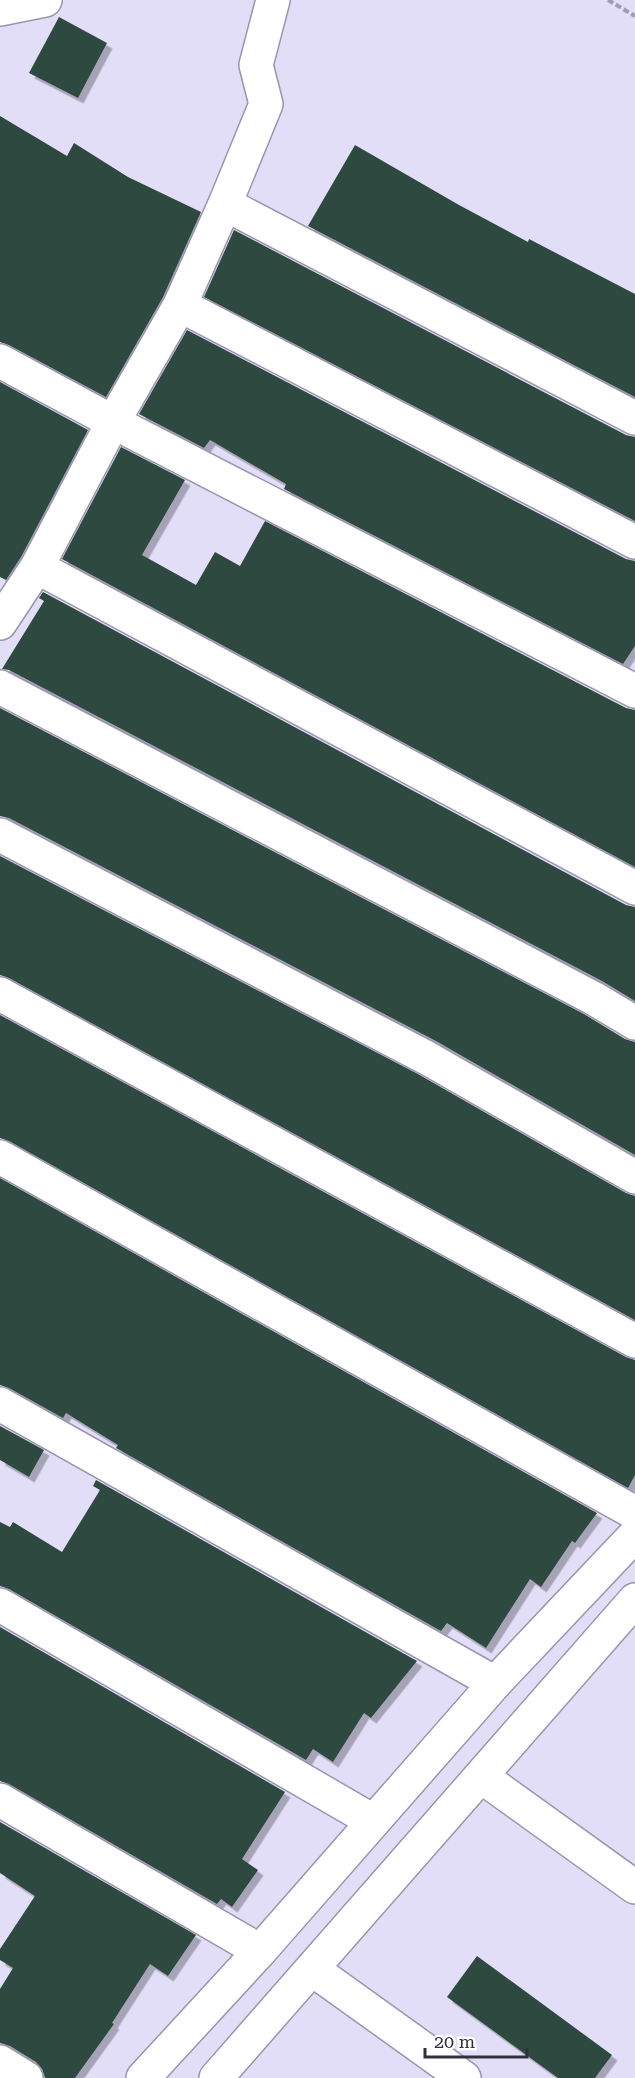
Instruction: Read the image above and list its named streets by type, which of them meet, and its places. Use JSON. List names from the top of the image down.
{
  "scale_bar": "20 m"
}
